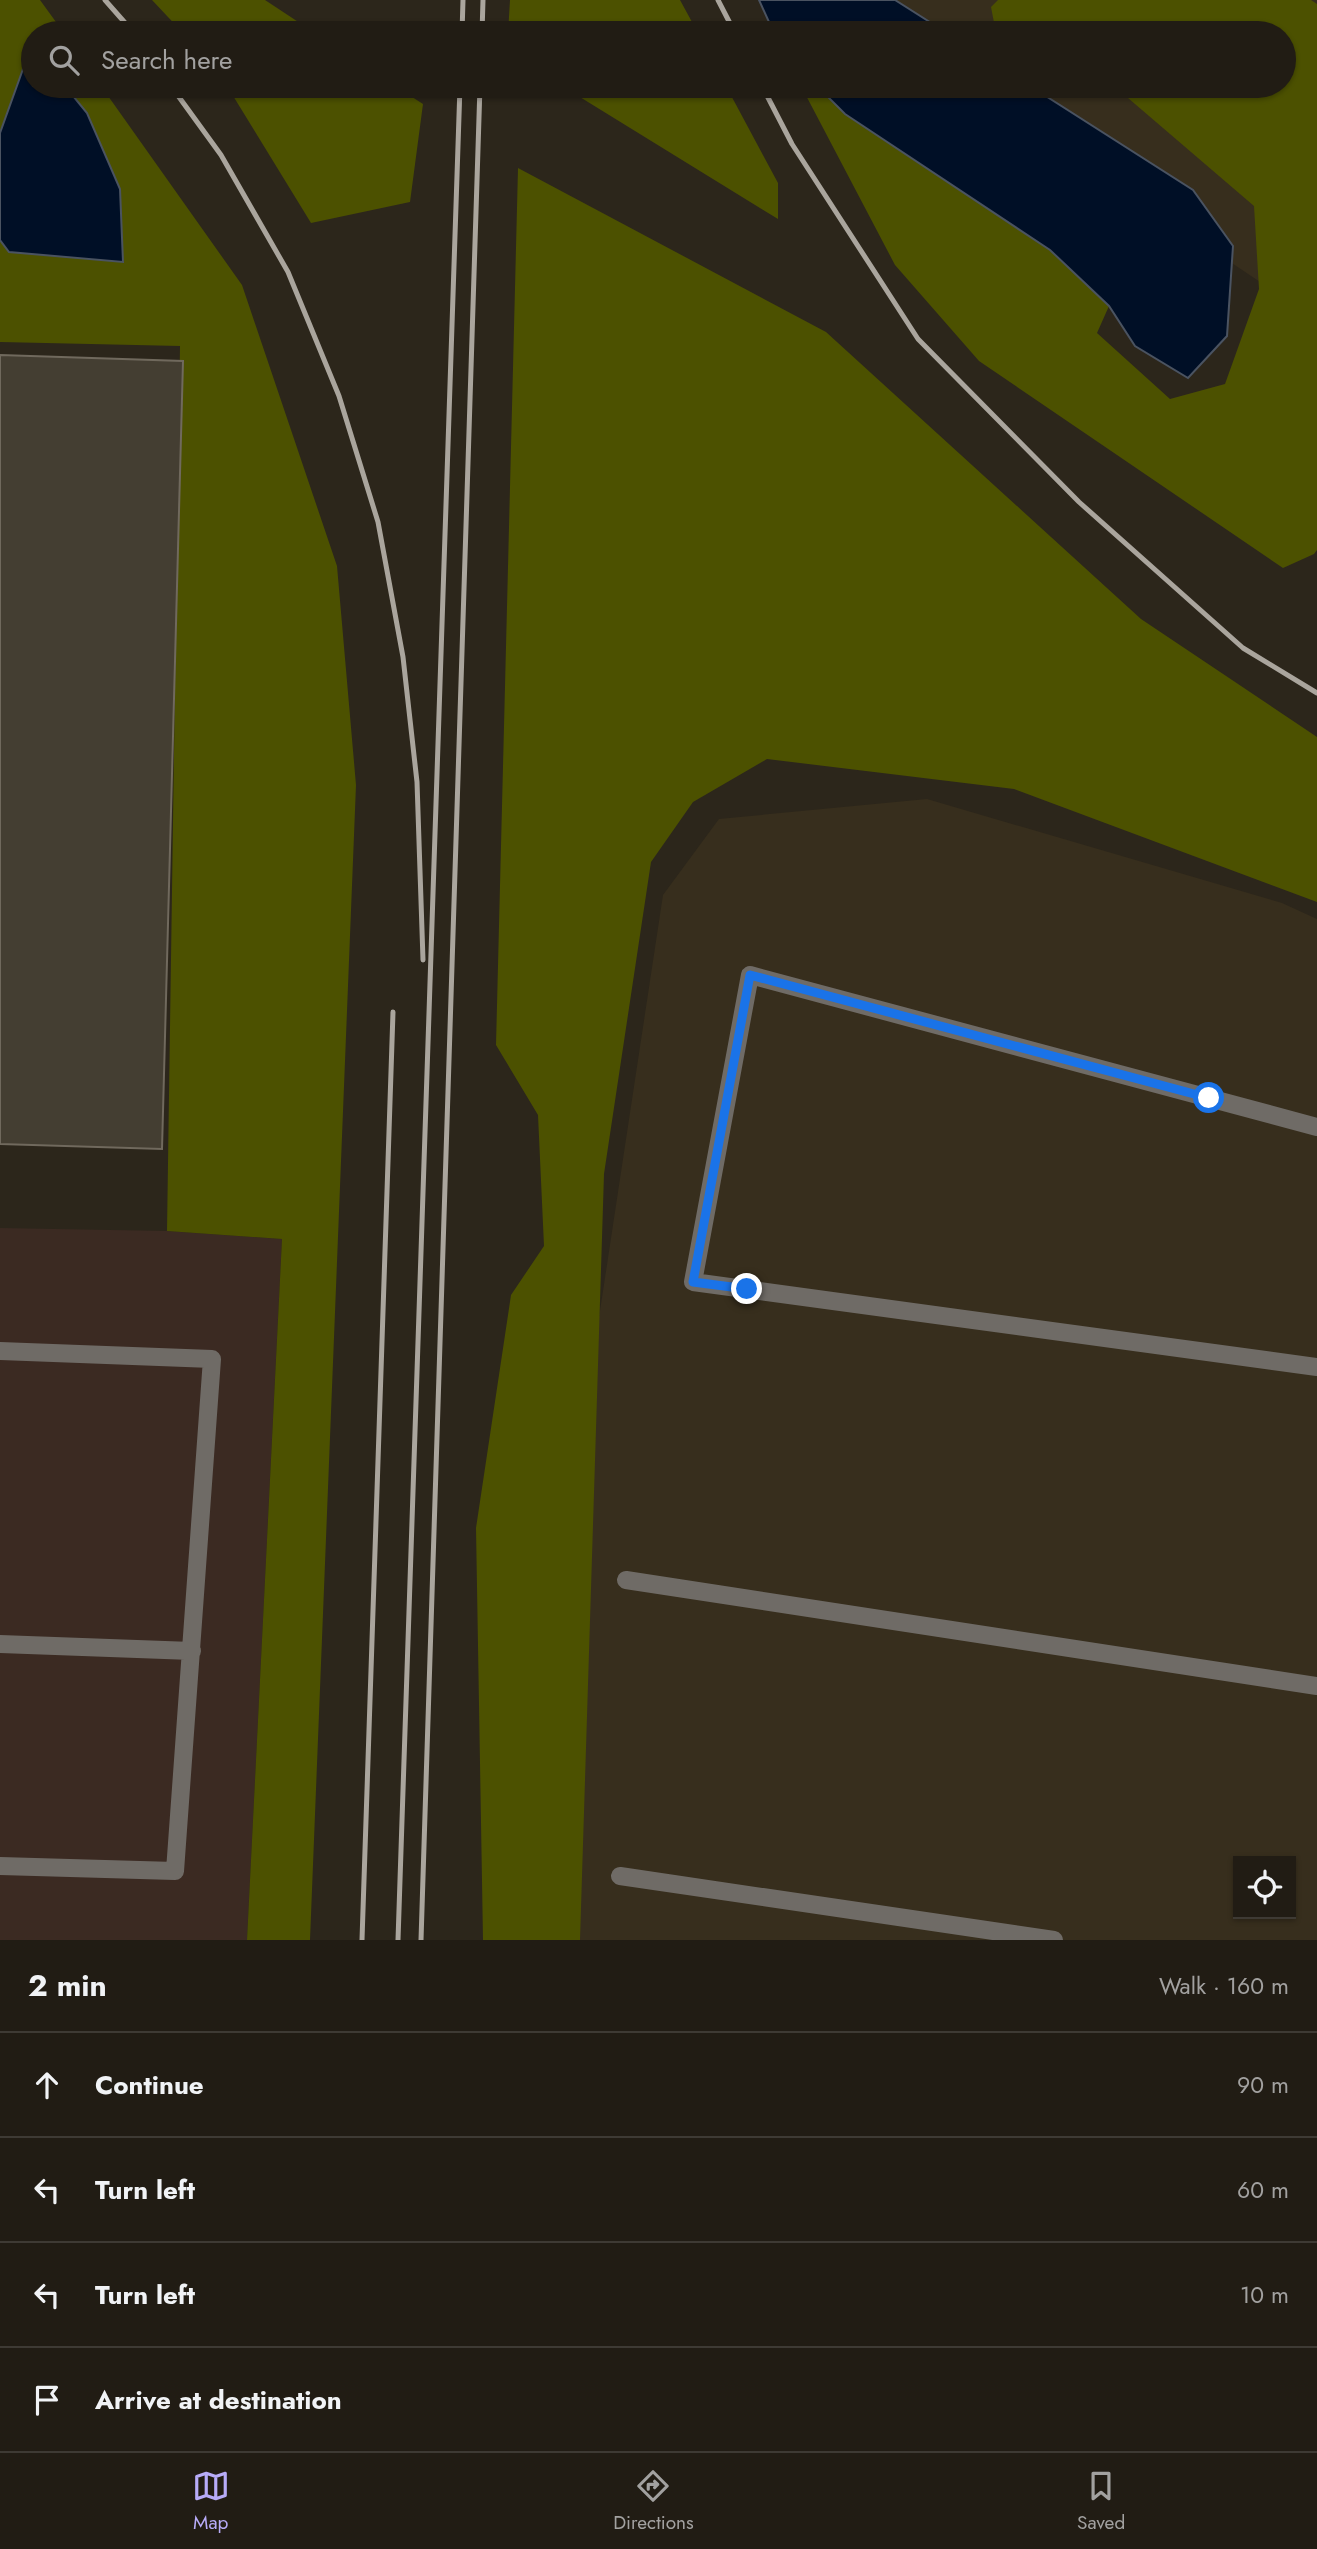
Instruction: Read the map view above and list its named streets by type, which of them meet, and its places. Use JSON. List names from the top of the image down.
{
  "page": {
    "search": "Search here",
    "heading": ["2 min", "Walk · 160 m"],
    "list": [
      ["Continue", "90 m"],
      ["Turn left", "60 m"],
      ["Turn left", "10 m"],
      "Arrive at destination"
    ],
    "nav": ["Map", "Directions", "Saved"]
  }
}
